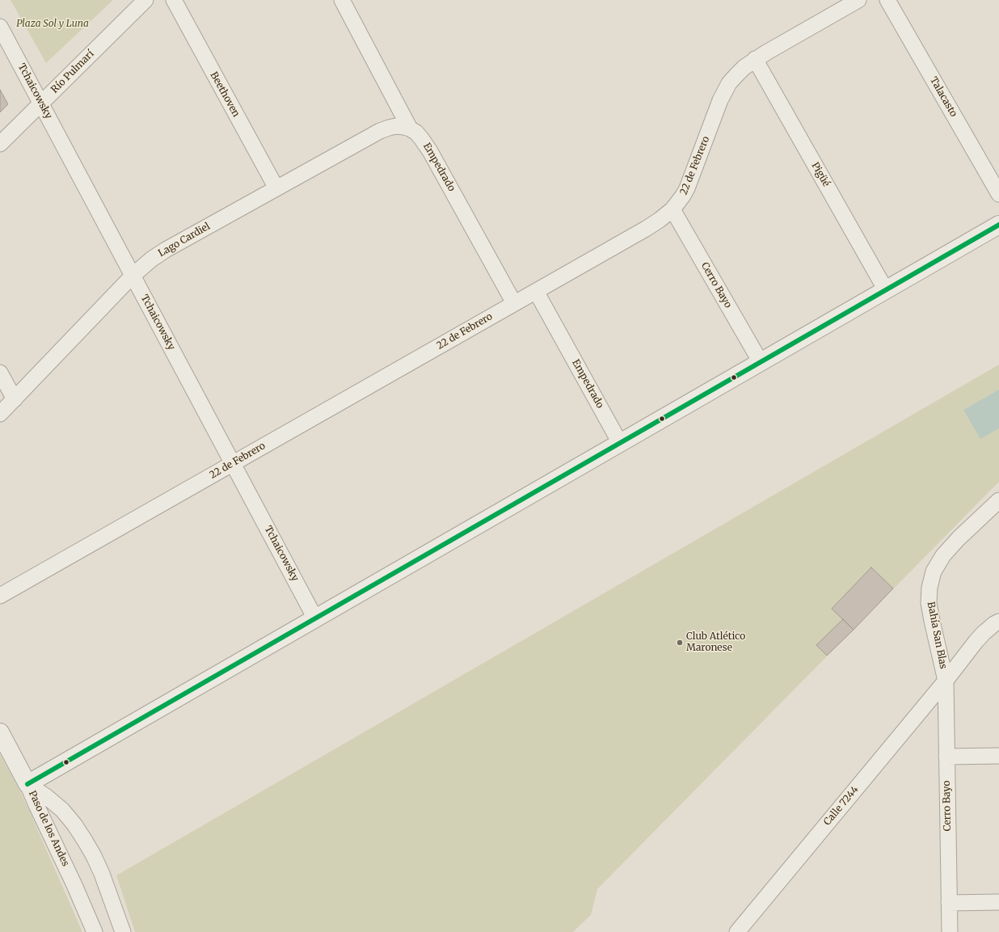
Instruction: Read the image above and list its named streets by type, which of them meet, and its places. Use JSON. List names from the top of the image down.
{
  "streets": {
    "street": [
      "Río Pulmarí",
      "Tchaicowsky",
      "Beethoven",
      "Talacasto",
      "22 de Febrero",
      "Empedrado",
      "Pigüé",
      "Lago Cardiel",
      "Cerro Bayo",
      "Bahía San Blas",
      "Calle 7244",
      "Paso de los Andes"
    ]
  },
  "crossings": [
    ["Río Pulmarí", "Tchaicowsky"],
    ["Tchaicowsky", "22 de Febrero"],
    ["Tchaicowsky", "Lago Cardiel"],
    ["Beethoven", "Lago Cardiel"],
    ["22 de Febrero", "Empedrado"],
    ["22 de Febrero", "Pigüé"],
    ["22 de Febrero", "Cerro Bayo"],
    ["Empedrado", "Lago Cardiel"],
    ["Cerro Bayo", "Bahía San Blas"],
    ["Cerro Bayo", "Calle 7244"],
    ["Bahía San Blas", "Calle 7244"]
  ],
  "parks": ["Plaza Sol y Luna"],
  "places": ["Club Atlético Maronese"]
}
